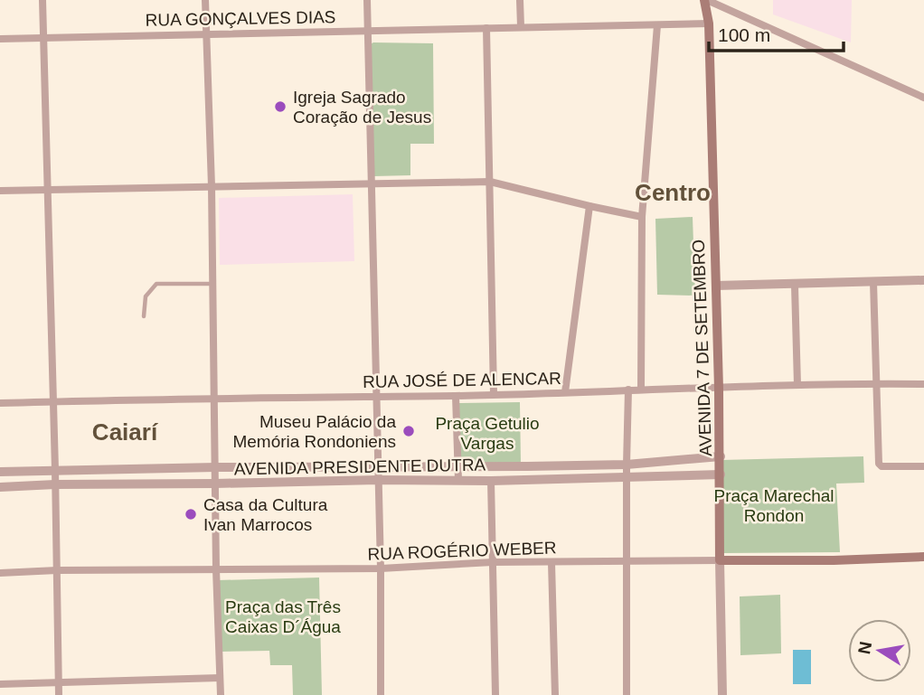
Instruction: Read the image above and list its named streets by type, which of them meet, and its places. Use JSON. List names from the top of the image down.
{
  "streets": {
    "main road": ["AVENIDA 7 DE SETEMBRO", "RUA ROGÉRIO WEBER"],
    "street": ["RUA GONÇALVES DIAS", "RUA JOSÉ DE ALENCAR", "AVENIDA PRESIDENTE DUTRA"]
  },
  "crossings": [
    ["RUA GONÇALVES DIAS", "AVENIDA 7 DE SETEMBRO"],
    ["AVENIDA 7 DE SETEMBRO", "RUA JOSÉ DE ALENCAR"],
    ["AVENIDA 7 DE SETEMBRO", "AVENIDA PRESIDENTE DUTRA"],
    ["AVENIDA 7 DE SETEMBRO", "RUA ROGÉRIO WEBER"]
  ],
  "districts": ["Centro", "Caiarí"],
  "parks": ["Praça Getulio Vargas", "Praça Marechal Rondon", "Praça das Três Caixas D´Água"],
  "places": ["Igreja Sagrado Coração de Jesus", "Museu Palácio da Memória Rondoniens", "Casa da Cultura Ivan Marrocos"],
  "scale_bar": "100 m",
  "north": "left"
}
